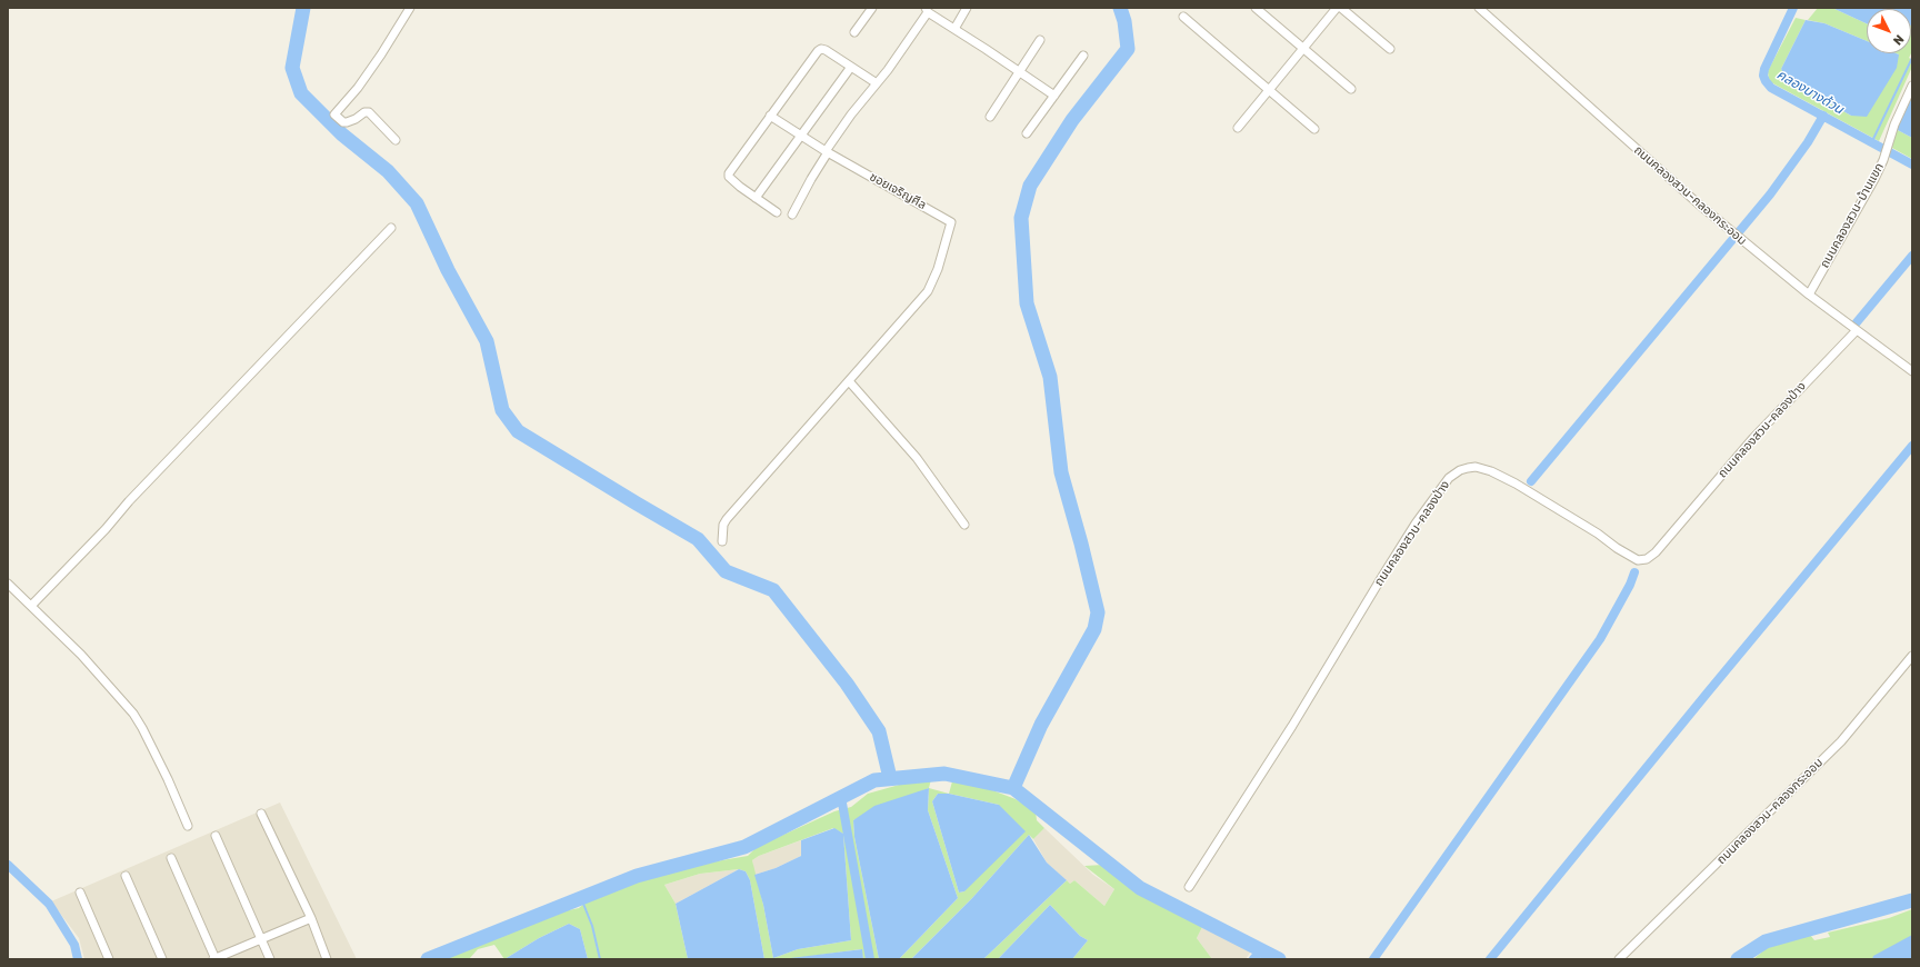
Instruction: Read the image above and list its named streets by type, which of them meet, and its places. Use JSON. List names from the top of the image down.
{
  "streets": {
    "street": [
      "ซอยเจริญศีล",
      "ถนนคลองสวน-คลองกระออม",
      "ถนนคลองสวน-บ้านแขก",
      "ถนนคลองสวน-คลองป่าง"
    ]
  },
  "crossings": [
    ["ถนนคลองสวน-คลองกระออม", "ถนนคลองสวน-บ้านแขก"],
    ["ถนนคลองสวน-คลองกระออม", "ถนนคลองสวน-คลองป่าง"]
  ],
  "water": ["คลองบางด้วน"],
  "north": "bottom right"
}
